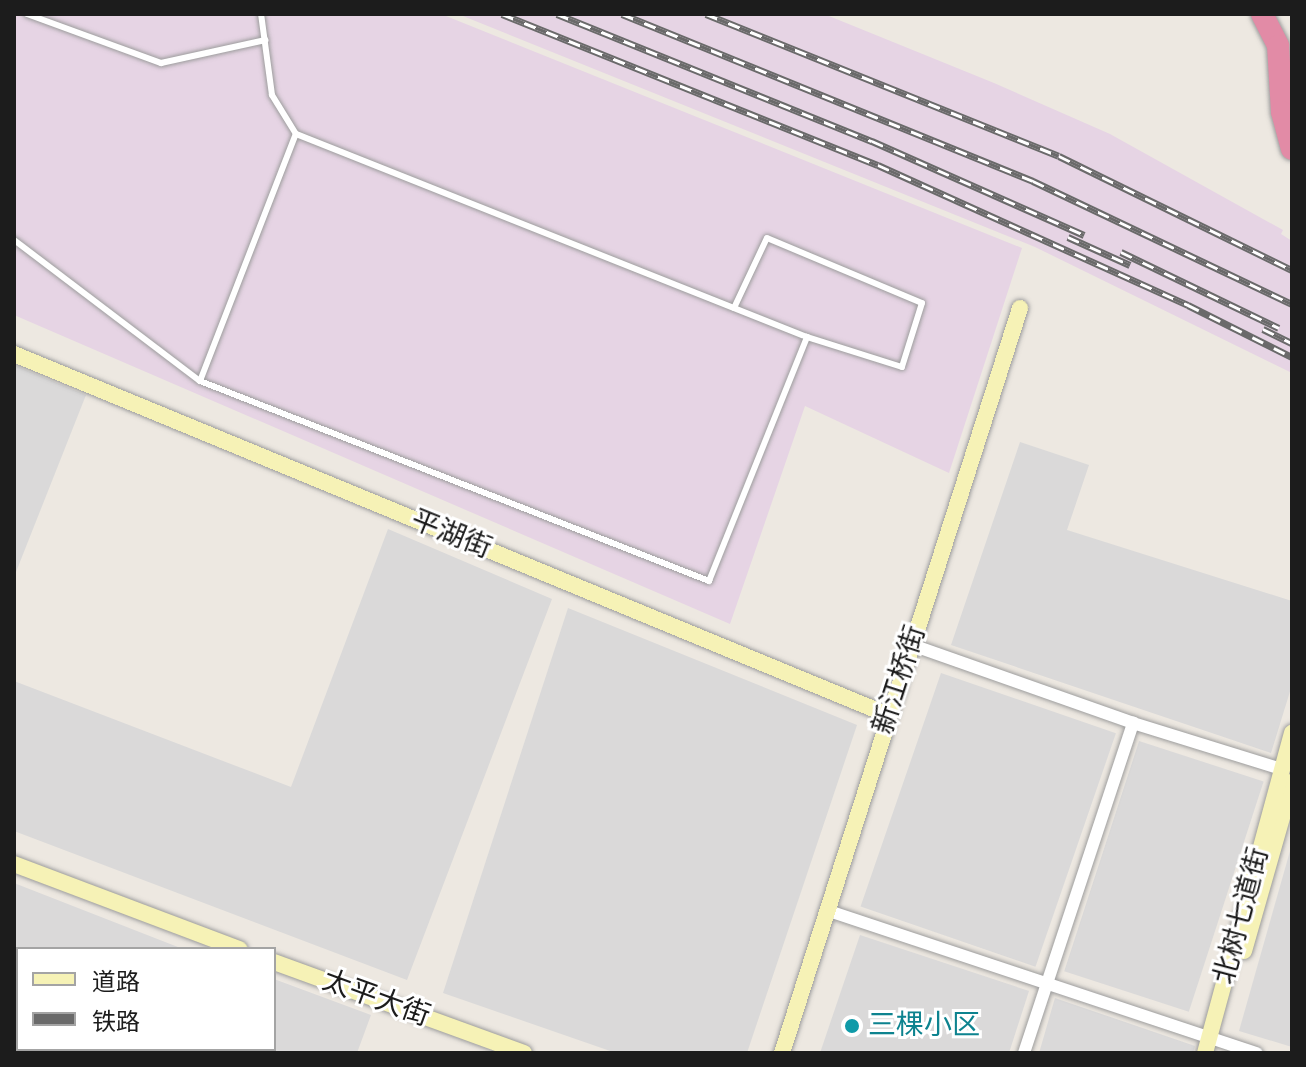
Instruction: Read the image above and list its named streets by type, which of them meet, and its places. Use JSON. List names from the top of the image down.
{
  "streets": {
    "main road": [
      "平湖街",
      "新江桥街",
      "北树七道街",
      "太平大街"
    ]
  },
  "crossings": [
    ["平湖街", "新江桥街"]
  ],
  "places": ["三棵小区"],
  "legend": ["道路", "铁路"]
}
